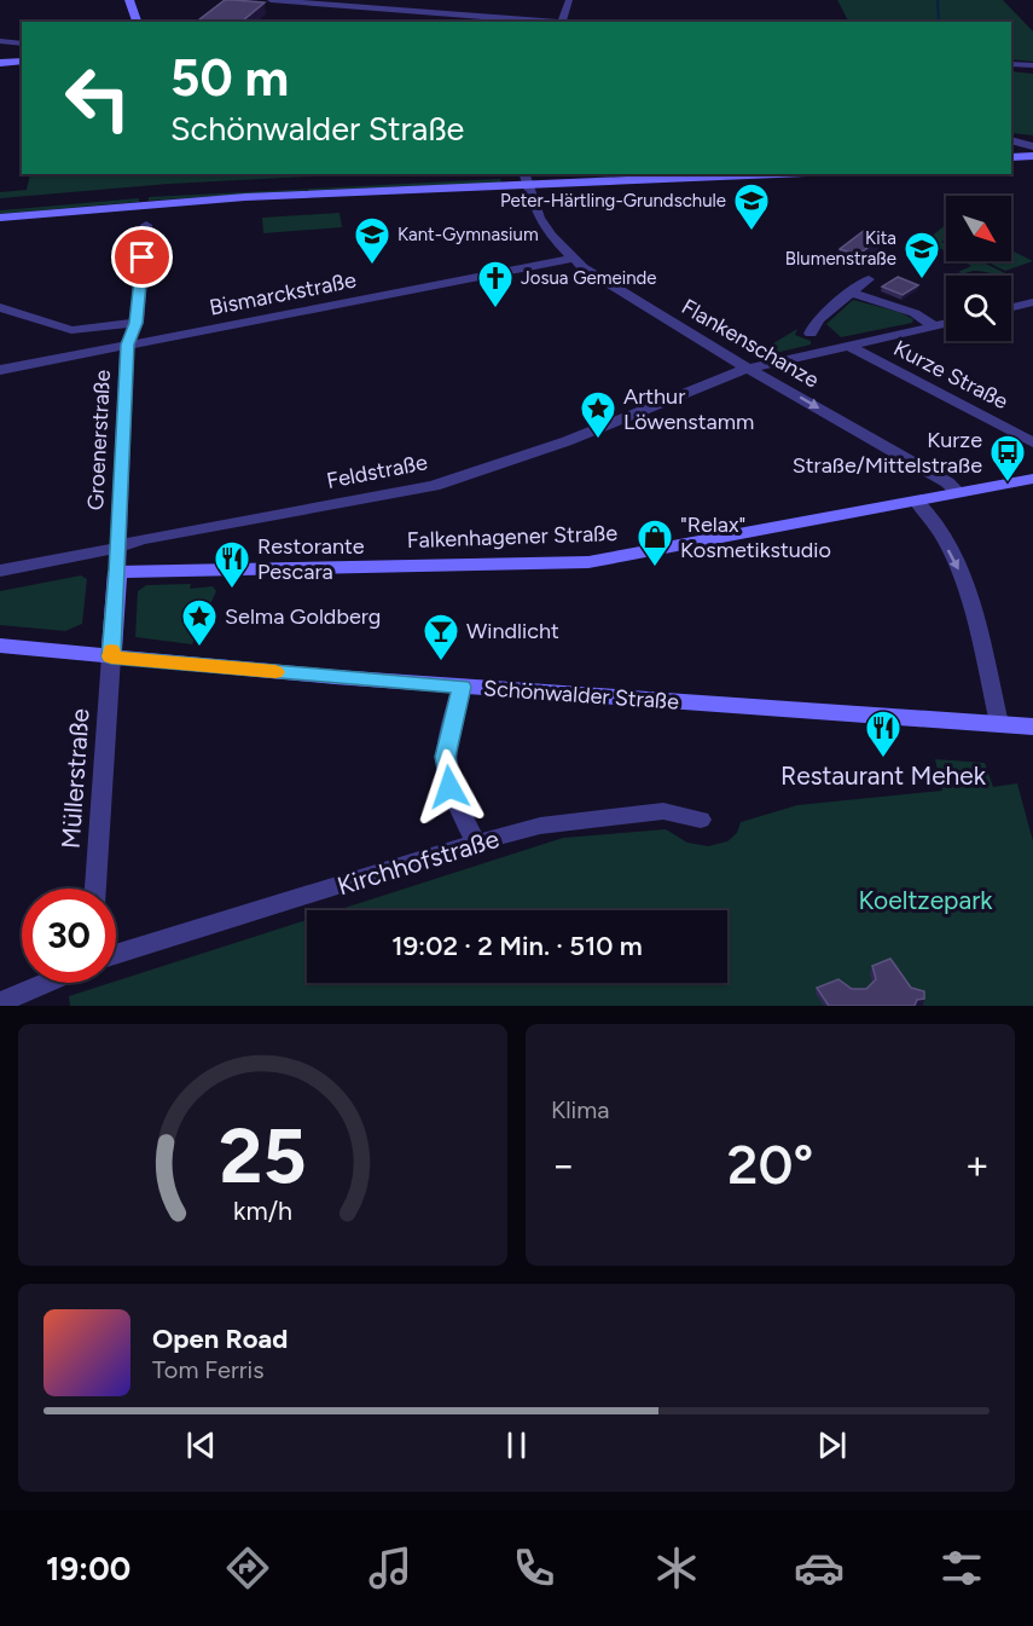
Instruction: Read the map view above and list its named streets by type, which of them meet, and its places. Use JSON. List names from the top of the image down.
{
  "streets": {
    "street": [
      "Bismarckstraße",
      "Flankenschanze",
      "Kurze Straße",
      "Groenerstraße",
      "Feldstraße",
      "Falkenhagener Straße",
      "Schönwalder Straße",
      "Müllerstraße",
      "Kirchhofstraße"
    ]
  },
  "crossings": [
    ["Bismarckstraße", "Flankenschanze"],
    ["Bismarckstraße", "Groenerstraße"],
    ["Flankenschanze", "Feldstraße"],
    ["Flankenschanze", "Falkenhagener Straße"],
    ["Kurze Straße", "Feldstraße"],
    ["Groenerstraße", "Feldstraße"],
    ["Groenerstraße", "Falkenhagener Straße"],
    ["Schönwalder Straße", "Müllerstraße"]
  ],
  "parks": ["Koeltzepark"],
  "places": {
    "school or university": ["Peter-Härtling-Grundschule", "Kant-Gymnasium", "Kita Blumenstraße"],
    "church": ["Josua Gemeinde"],
    "place": ["Arthur Löwenstamm", "Selma Goldberg"],
    "bus stop": ["Kurze Straße/Mittelstraße"],
    "shop": ["\"Relax\" Kosmetikstudio"],
    "restaurant": ["Restorante Pescara", "Restaurant Mehek"],
    "bar": ["Windlicht"]
  },
  "north": "bottom right",
  "page": {
    "turn": ["50 m", "Schönwalder Straße"],
    "limit": "30",
    "trip": "19:02 · 2 Min. · 510 m",
    "tile": "Klima",
    "heat": ["−", "20°", "+"],
    "song": ["Open Road", "Tom Ferris"],
    "tabs": "19:00",
    "gauge": ["25", "km/h"]
  }
}
